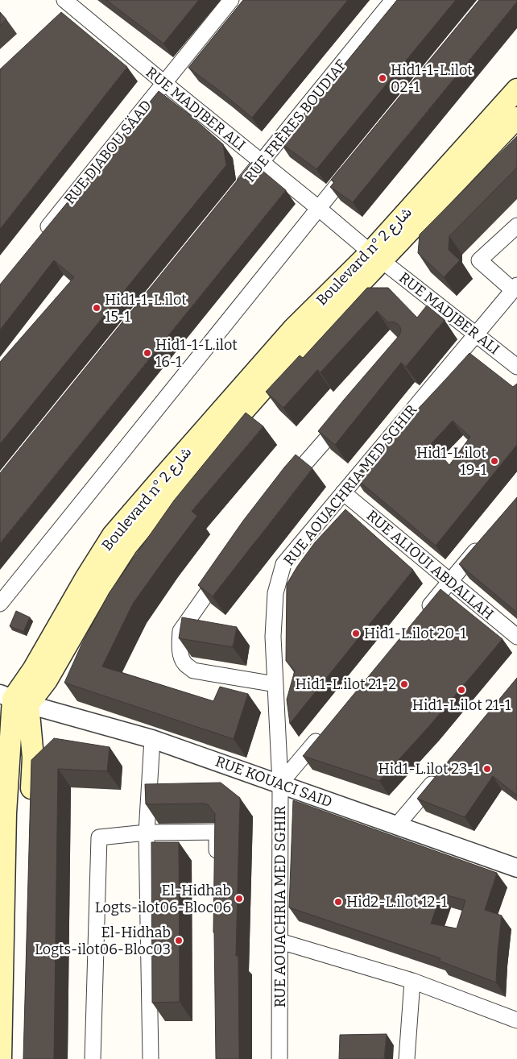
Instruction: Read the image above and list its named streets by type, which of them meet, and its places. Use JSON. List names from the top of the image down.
{
  "streets": {
    "main road": ["Boulevard n° شارع 2"],
    "street": [
      "RUE MADJBER ALI",
      "RUE FRÈRES BOUDIAF",
      "RUE DJABOU SÄAD",
      "RUE AOUACHRIA MED SGHIR",
      "RUE ALIOUI ABDALLAH",
      "RUE KOUACI SAID"
    ]
  },
  "crossings": [
    ["RUE MADJBER ALI", "RUE FRÈRES BOUDIAF"],
    ["RUE MADJBER ALI", "RUE DJABOU SÄAD"],
    ["RUE MADJBER ALI", "Boulevard n° شارع 2"],
    ["RUE MADJBER ALI", "RUE AOUACHRIA MED SGHIR"],
    ["Boulevard n° شارع 2", "RUE KOUACI SAID"],
    ["RUE AOUACHRIA MED SGHIR", "RUE ALIOUI ABDALLAH"],
    ["RUE AOUACHRIA MED SGHIR", "RUE KOUACI SAID"]
  ],
  "places": [
    "Hid1-1-L.ilot 02-1",
    "Hid1-1-L.ilot 15-1",
    "Hid1-1-L.ilot 16-1",
    "Hid1-L.ilot 19-1",
    "Hid1-L.ilot 20-1",
    "Hid1-L.ilot 21-2",
    "Hid1-L.ilot 21-1",
    "Hid1-L.ilot 23-1",
    "El-Hidhab Logts-ilot06-Bloc06",
    "Hid2-L.ilot 12-1",
    "El-Hidhab Logts-ilot06-Bloc03"
  ]
}
